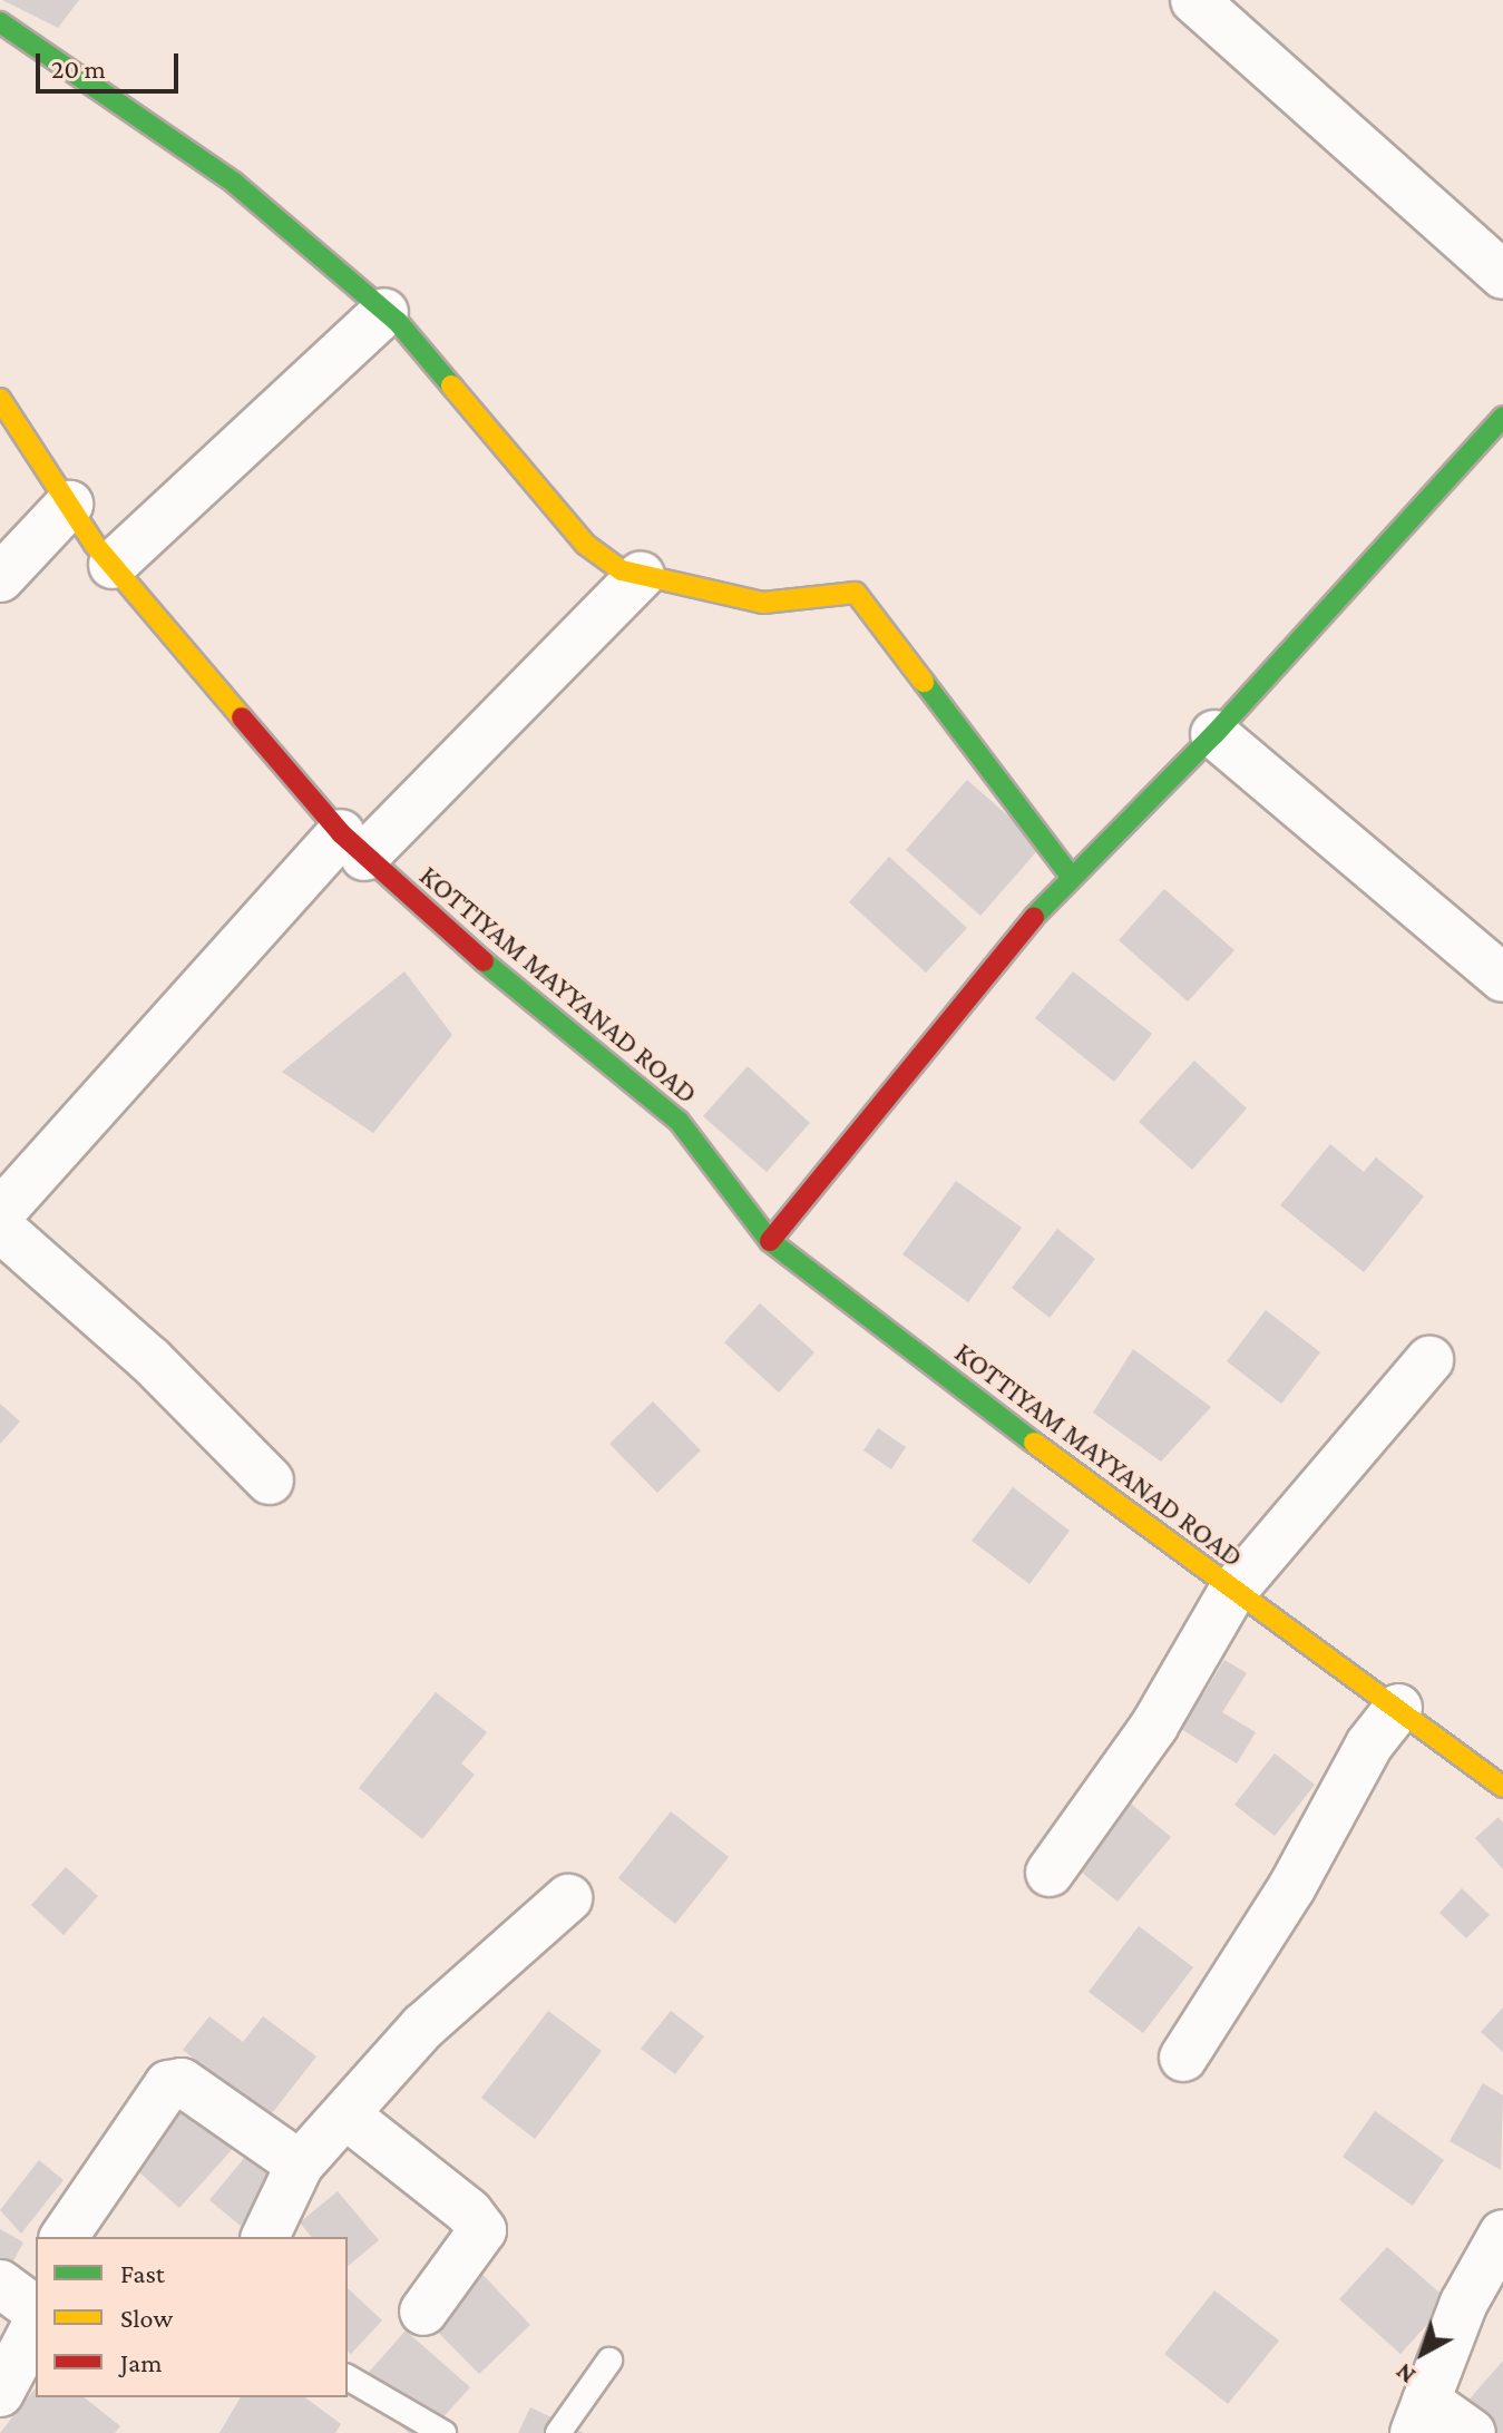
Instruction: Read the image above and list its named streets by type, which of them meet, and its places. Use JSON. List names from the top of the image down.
{
  "streets": {
    "street": ["KOTTIYAM MAYYANAD ROAD"]
  },
  "legend": ["Fast", "Slow", "Jam"],
  "scale_bar": "20 m",
  "north": "bottom left"
}
